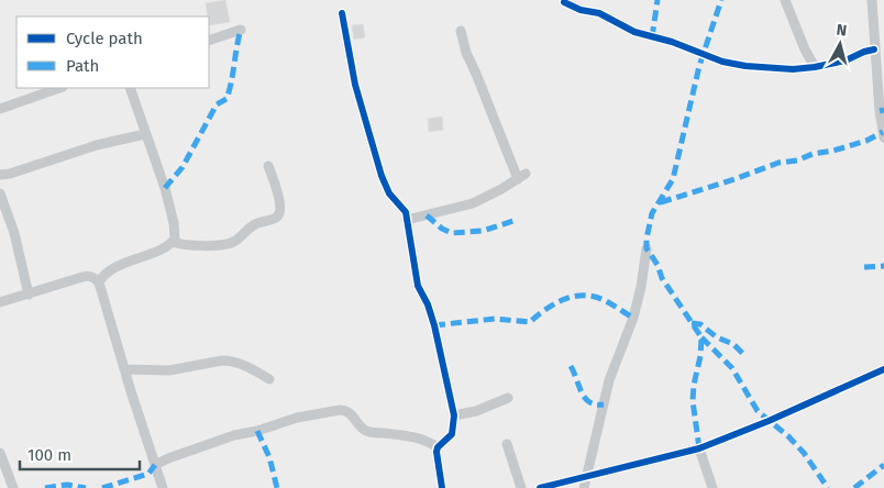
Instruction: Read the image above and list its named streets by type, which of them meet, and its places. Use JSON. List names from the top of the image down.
{
  "legend": ["Cycle path", "Path"],
  "scale_bar": "100 m",
  "north": "top"
}
